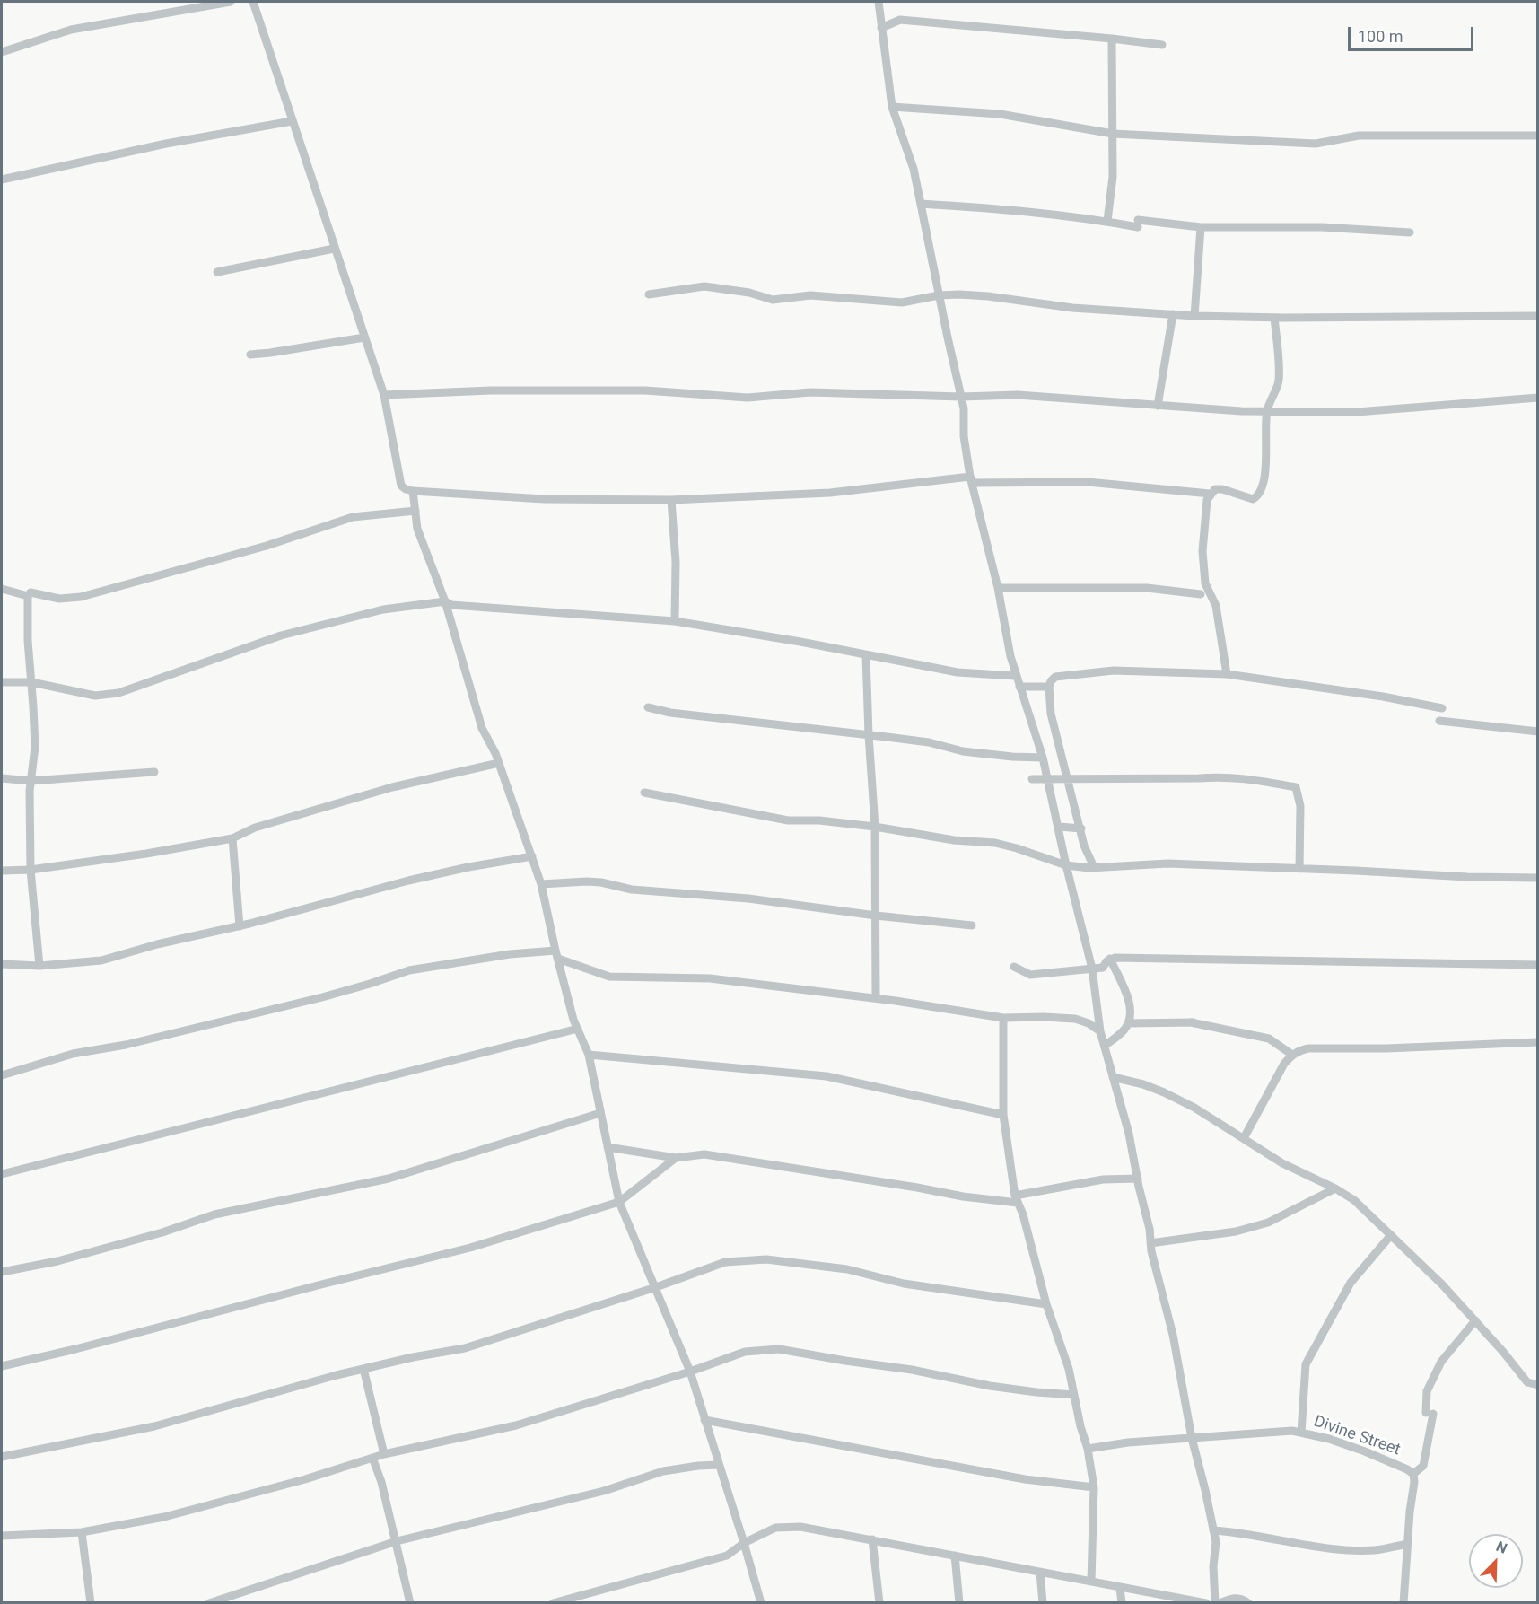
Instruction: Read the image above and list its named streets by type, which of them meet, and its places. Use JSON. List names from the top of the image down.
{
  "streets": {
    "street": ["Divine Street"]
  },
  "scale_bar": "100 m",
  "north": "top right"
}
